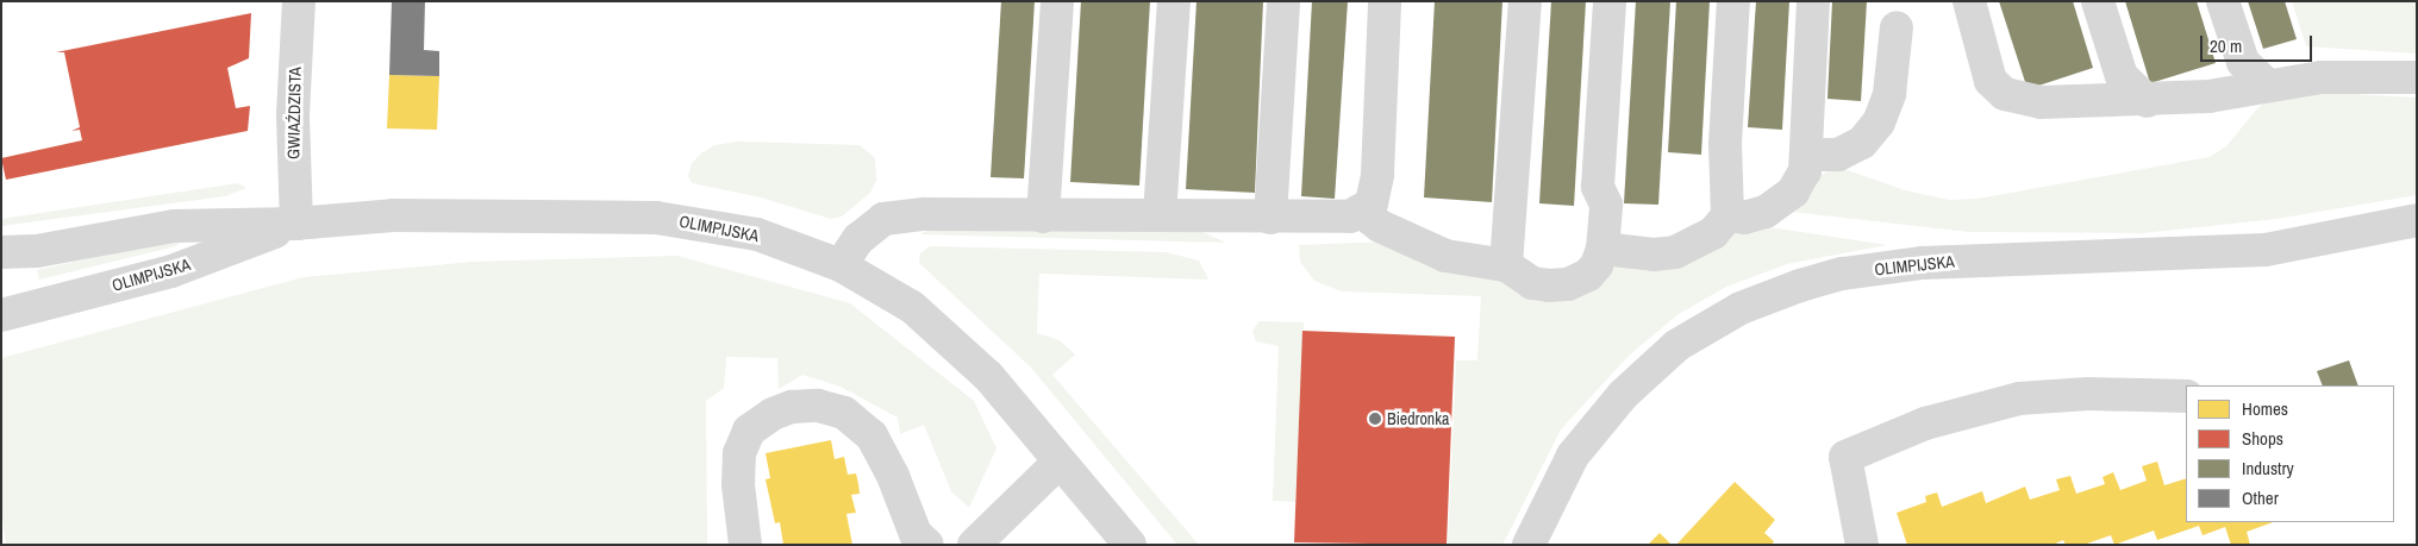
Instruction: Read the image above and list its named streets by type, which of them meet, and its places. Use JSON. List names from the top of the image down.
{
  "streets": {
    "street": ["GWIAŹDZISTA", "OLIMPIJSKA"]
  },
  "crossings": [
    ["GWIAŹDZISTA", "OLIMPIJSKA"]
  ],
  "places": ["Biedronka"],
  "legend": [
    "Homes",
    "Shops",
    "Industry",
    "Other"
  ],
  "scale_bar": "20 m"
}
